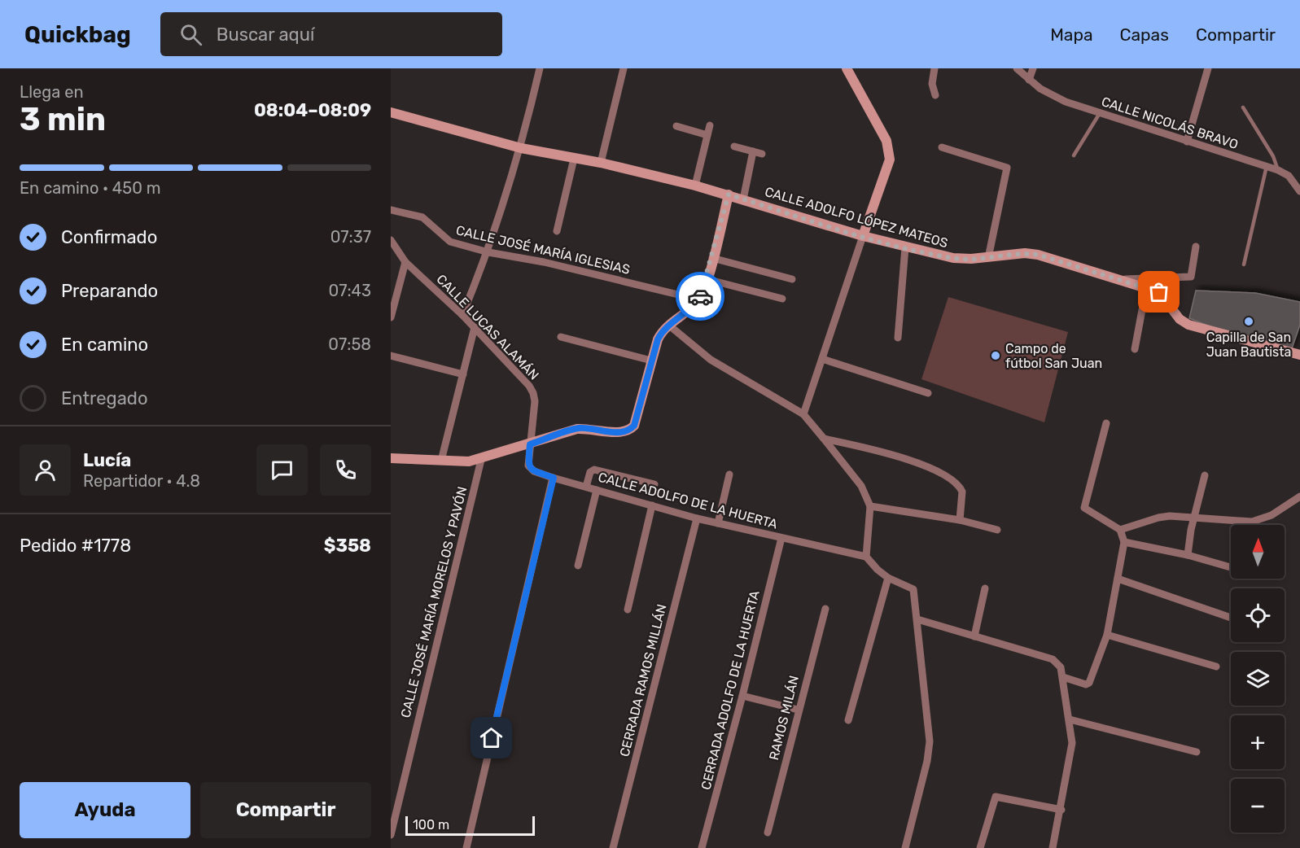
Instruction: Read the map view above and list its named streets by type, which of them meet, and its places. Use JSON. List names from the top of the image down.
{
  "streets": {
    "main road": ["CALLE ADOLFO LÓPEZ MATEOS"],
    "street": [
      "CALLE NICOLÁS BRAVO",
      "CALLE JOSÉ MARÍA IGLESIAS",
      "CALLE LUCAS ALAMÁN",
      "CALLE ADOLFO DE LA HUERTA",
      "CALLE JOSÉ MARÍA MORELOS Y PAVÓN",
      "CERRADA RAMOS MILLÁN",
      "CERRADA ADOLFO DE LA HUERTA",
      "RAMOS MILÁN"
    ]
  },
  "crossings": [
    ["CALLE LUCAS ALAMÁN", "CALLE ADOLFO DE LA HUERTA"],
    ["CALLE ADOLFO DE LA HUERTA", "CERRADA RAMOS MILLÁN"],
    ["CALLE ADOLFO DE LA HUERTA", "CERRADA ADOLFO DE LA HUERTA"]
  ],
  "places": ["Capilla de San Juan Bautista", "Campo de fútbol San Juan"],
  "scale_bar": "100 m",
  "north": "top",
  "page": {
    "header": "Quickbag",
    "search": "Buscar aquí",
    "nav": ["Mapa", "Capas", "Compartir"],
    "heading": ["3 min", "Llega en", "08:04–08:09"],
    "panel": [
      "Lucía",
      "Repartidor · 4.8",
      "Pedido #1778",
      "$358"
    ],
    "bar": "En camino · 450 m",
    "list": [
      ["Confirmado", "07:37"],
      ["Preparando", "07:43"],
      ["En camino", "07:58"],
      "Entregado"
    ],
    "map_buttons": ["+", "−"],
    "buttons": ["Ayuda", "Compartir"],
    "scale": "100 m"
  }
}
